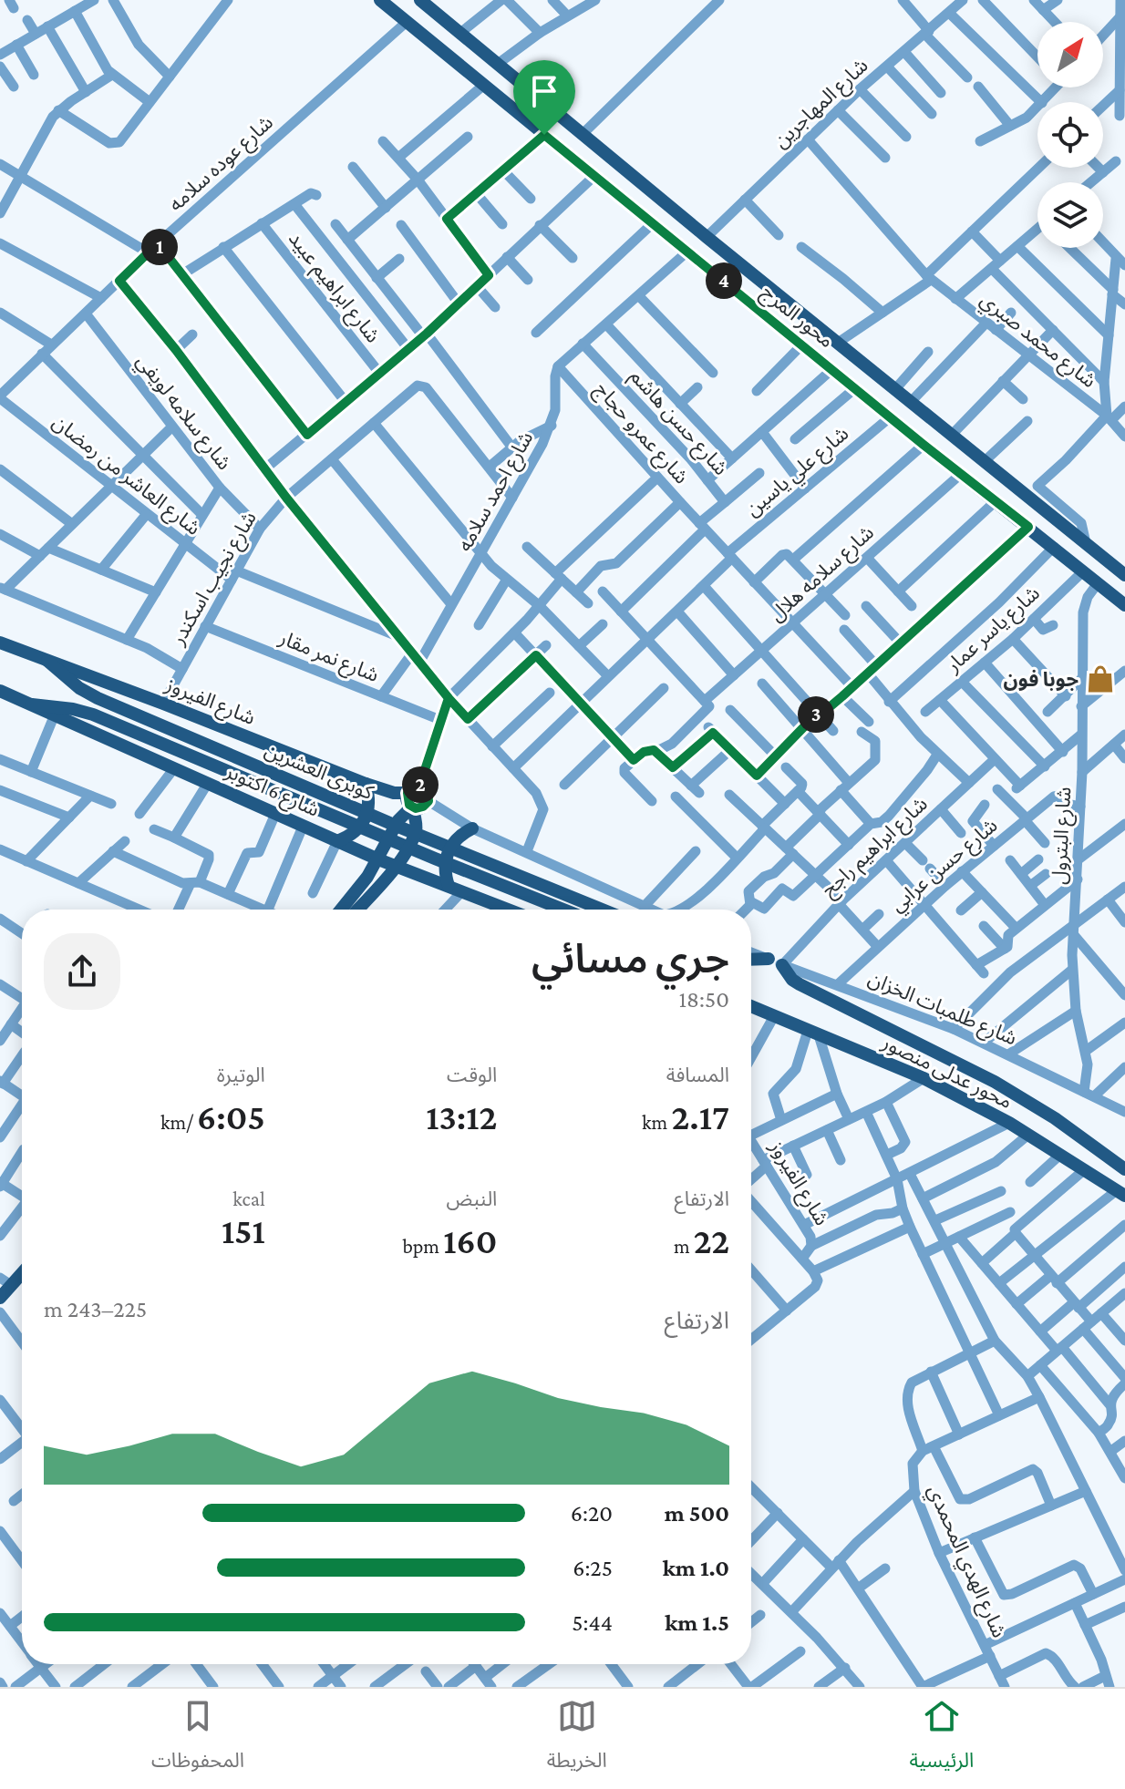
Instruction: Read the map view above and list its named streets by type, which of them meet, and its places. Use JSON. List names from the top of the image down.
{
  "streets": {
    "main road": [
      "محور المرج",
      "شارع الفيروز",
      "كوبرى العشرين",
      "شارع 6 اكتوبر",
      "محور عدلى منصور"
    ],
    "street": [
      "شارع المهاجرين",
      "شارع عوده سلامه",
      "شارع ابراهيم عبيد",
      "شارع محمد صبري",
      "شارع سلامه لويفي",
      "شارع حسن هاشم",
      "شارع عمرو حجاج",
      "شارع علي ياسين",
      "شارع العاشر من رمضان",
      "شارع احمد سلامه",
      "شارع سلامه هلال",
      "شارع نجيب اسكندر",
      "شارع ياسر عمار",
      "شارع نمر مقار",
      "شارع البترول",
      "شارع ابراهيم راجح",
      "شارع حسن عرابي",
      "شارع طلمبات الخزان",
      "شارع الهدي المحمدي"
    ]
  },
  "crossings": [
    ["شارع المهاجرين", "محور المرج"],
    ["شارع المهاجرين", "شارع محمد صبري"],
    ["شارع عوده سلامه", "محور المرج"],
    ["شارع عوده سلامه", "شارع سلامه لويفي"],
    ["شارع عوده سلامه", "شارع العاشر من رمضان"],
    ["محور المرج", "شارع علي ياسين"],
    ["محور المرج", "شارع سلامه هلال"],
    ["محور المرج", "شارع ياسر عمار"],
    ["محور المرج", "شارع البترول"],
    ["شارع سلامه لويفي", "شارع نجيب اسكندر"],
    ["شارع حسن هاشم", "شارع عمرو حجاج"],
    ["شارع عمرو حجاج", "شارع علي ياسين"],
    ["شارع عمرو حجاج", "شارع احمد سلامه"],
    ["شارع عمرو حجاج", "شارع سلامه هلال"],
    ["شارع العاشر من رمضان", "شارع نجيب اسكندر"],
    ["شارع احمد سلامه", "شارع نمر مقار"],
    ["شارع نجيب اسكندر", "شارع نمر مقار"],
    ["شارع نجيب اسكندر", "شارع الفيروز"],
    ["شارع الفيروز", "كوبرى العشرين"],
    ["كوبرى العشرين", "شارع 6 اكتوبر"],
    ["شارع البترول", "شارع حسن عرابي"],
    ["شارع البترول", "شارع طلمبات الخزان"],
    ["شارع ابراهيم راجح", "شارع طلمبات الخزان"],
    ["شارع ابراهيم راجح", "محور عدلى منصور"],
    ["شارع حسن عرابي", "شارع طلمبات الخزان"],
    ["شارع طلمبات الخزان", "محور عدلى منصور"]
  ],
  "places": {
    "shop": ["جوبا فون"]
  },
  "north": "top right",
  "page": {
    "pins": [
      "1",
      "4",
      "3",
      "2"
    ],
    "heading": ["جري مسائي", "18:50"],
    "stats": [
      ["المسافة", "2.17 km"],
      ["الوقت", "13:12"],
      ["الوتيرة", "6:05 /km"],
      ["الارتفاع", "22 m"],
      ["النبض", "160 bpm"],
      ["kcal", "151"]
    ],
    "chart": ["الارتفاع", "225–243 m"],
    "list": [
      {
        "name": "500 m",
        "note": "6:20"
      },
      {
        "name": "1.0 km",
        "note": "6:25"
      },
      {
        "name": "1.5 km",
        "note": "5:44"
      }
    ],
    "tabs": ["الرئيسية", "الخريطة", "المحفوظات"]
  }
}
